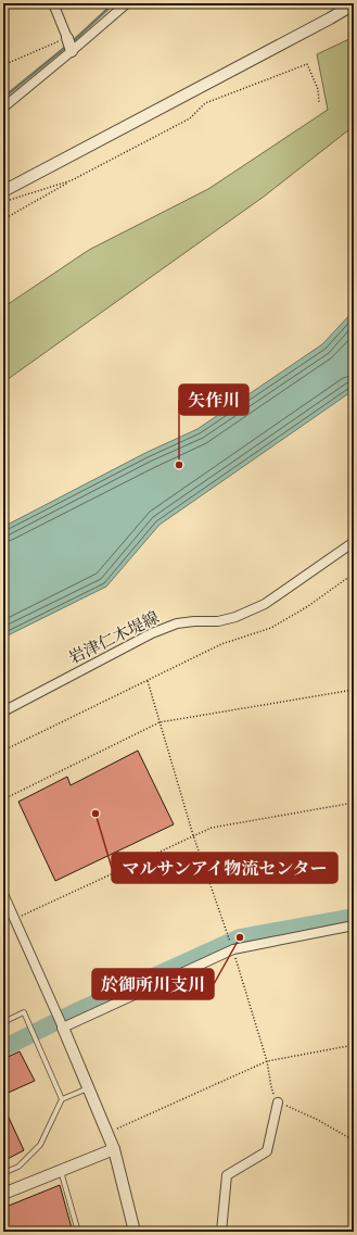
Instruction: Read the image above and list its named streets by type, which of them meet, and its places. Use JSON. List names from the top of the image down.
{
  "streets": {
    "street": ["岩津仁木堤線"]
  },
  "places": ["矢作川", "マルサンアイ物流センター", "於御所川支川"]
}
